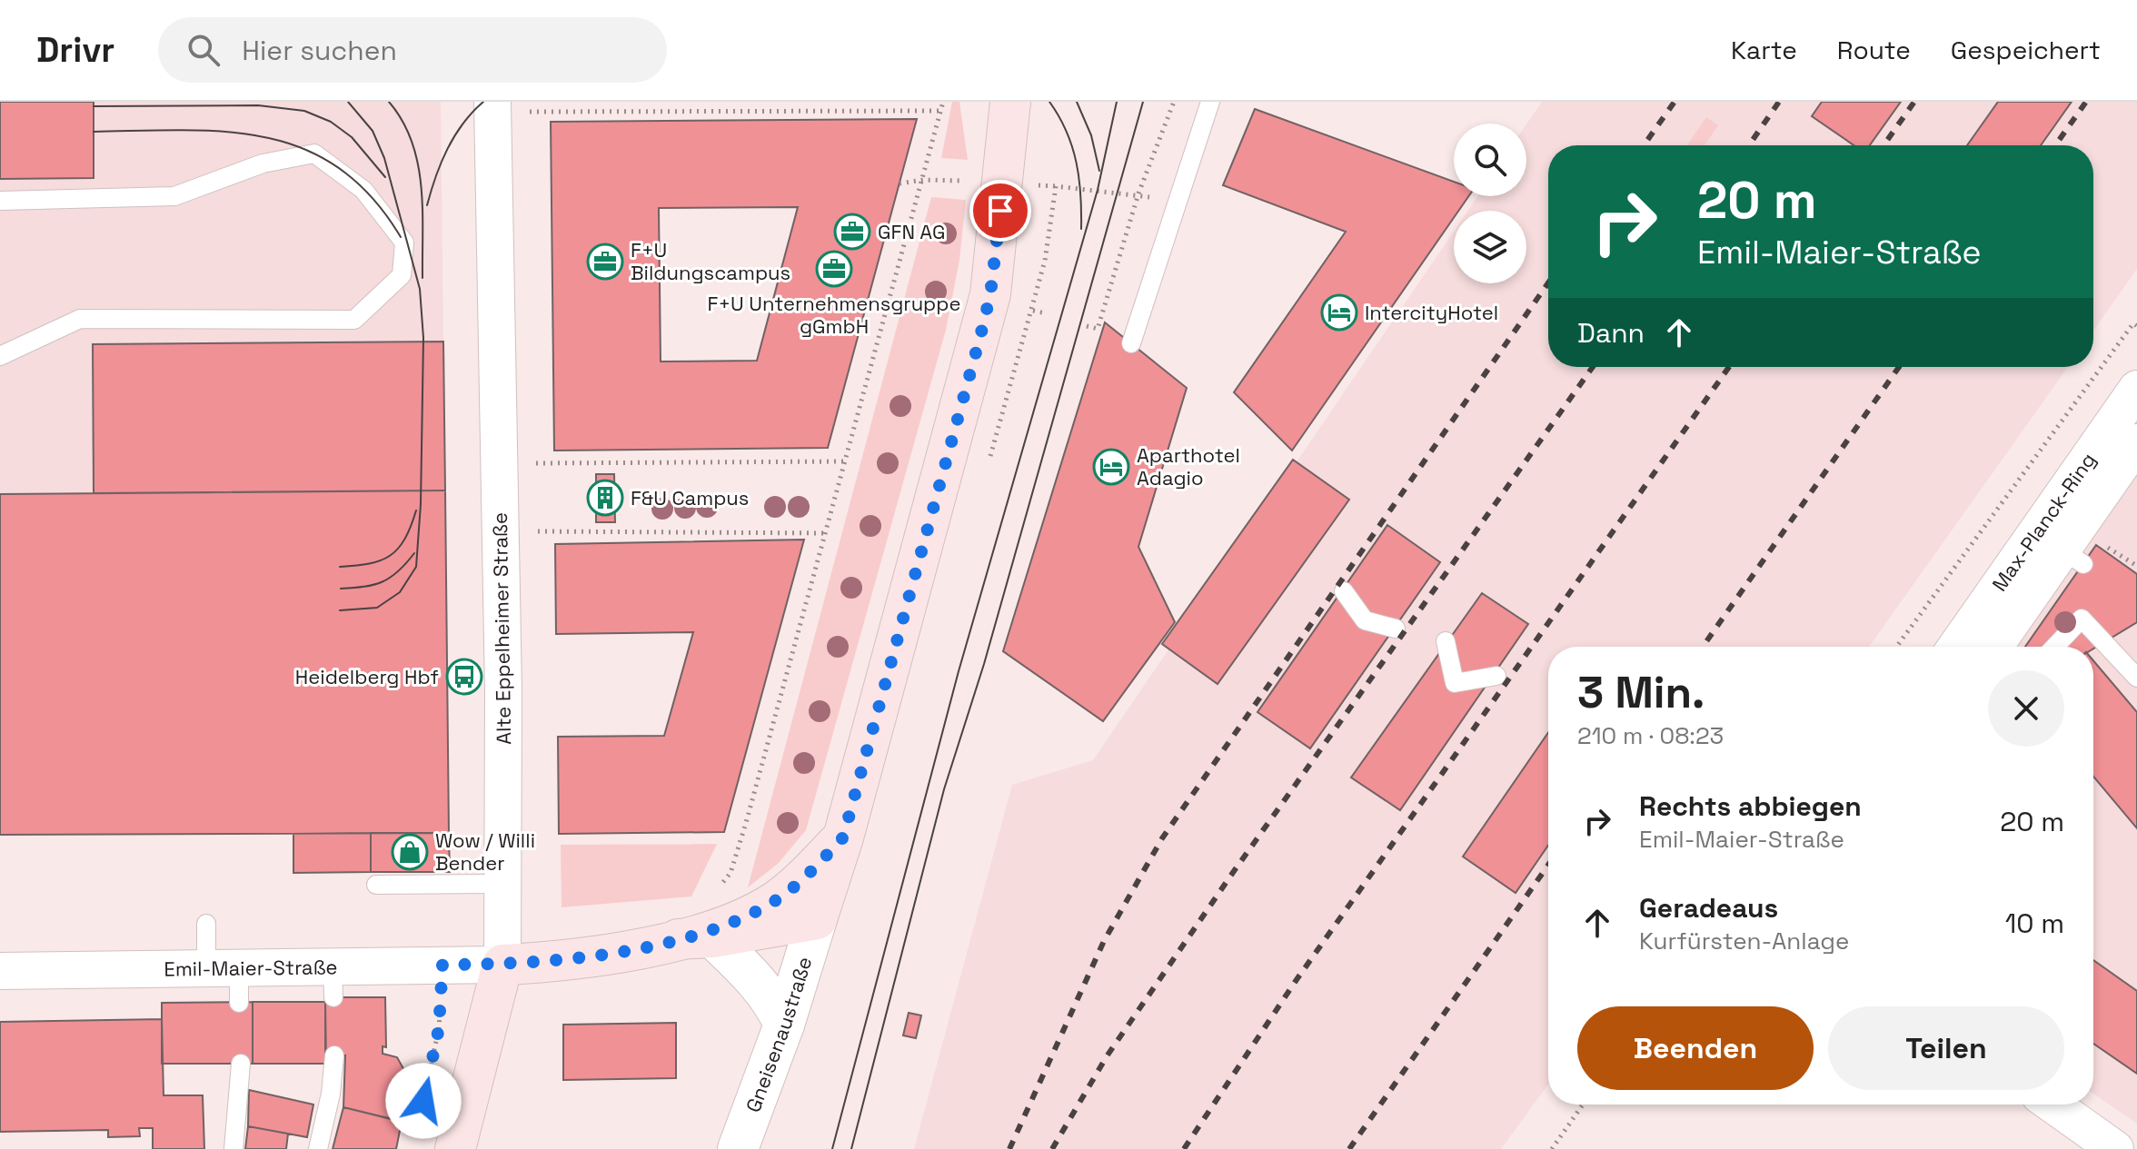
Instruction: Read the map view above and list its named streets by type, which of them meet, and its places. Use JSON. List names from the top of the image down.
{
  "streets": {
    "main road": ["Alte Eppelheimer Straße"],
    "street": ["Max-Planck-Ring", "Emil-Maier-Straße", "Gneisenaustraße"]
  },
  "crossings": [
    ["Alte Eppelheimer Straße", "Emil-Maier-Straße"]
  ],
  "places": {
    "office": ["GFN AG", "F+U Bildungscampus", "F+U Unternehmensgruppe gGmbH"],
    "hotel": ["IntercityHotel", "Aparthotel Adagio"],
    "building": ["F&U Campus"],
    "bus stop": ["Heidelberg Hbf"],
    "shop": ["Wow / Willi Bender"]
  },
  "page": {
    "header": "Drivr",
    "search": "Hier suchen",
    "nav": ["Karte", "Route", "Gespeichert"],
    "turn": ["20 m", "Emil-Maier-Straße"],
    "then": "Dann",
    "heading": ["3 Min.", "210 m · 08:23"],
    "list": [
      {
        "name": "Rechts abbiegen",
        "note": "Emil-Maier-Straße",
        "value": "20 m"
      },
      {
        "name": "Geradeaus",
        "note": "Kurfürsten-Anlage",
        "value": "10 m"
      }
    ],
    "buttons": ["Beenden", "Teilen"]
  }
}
